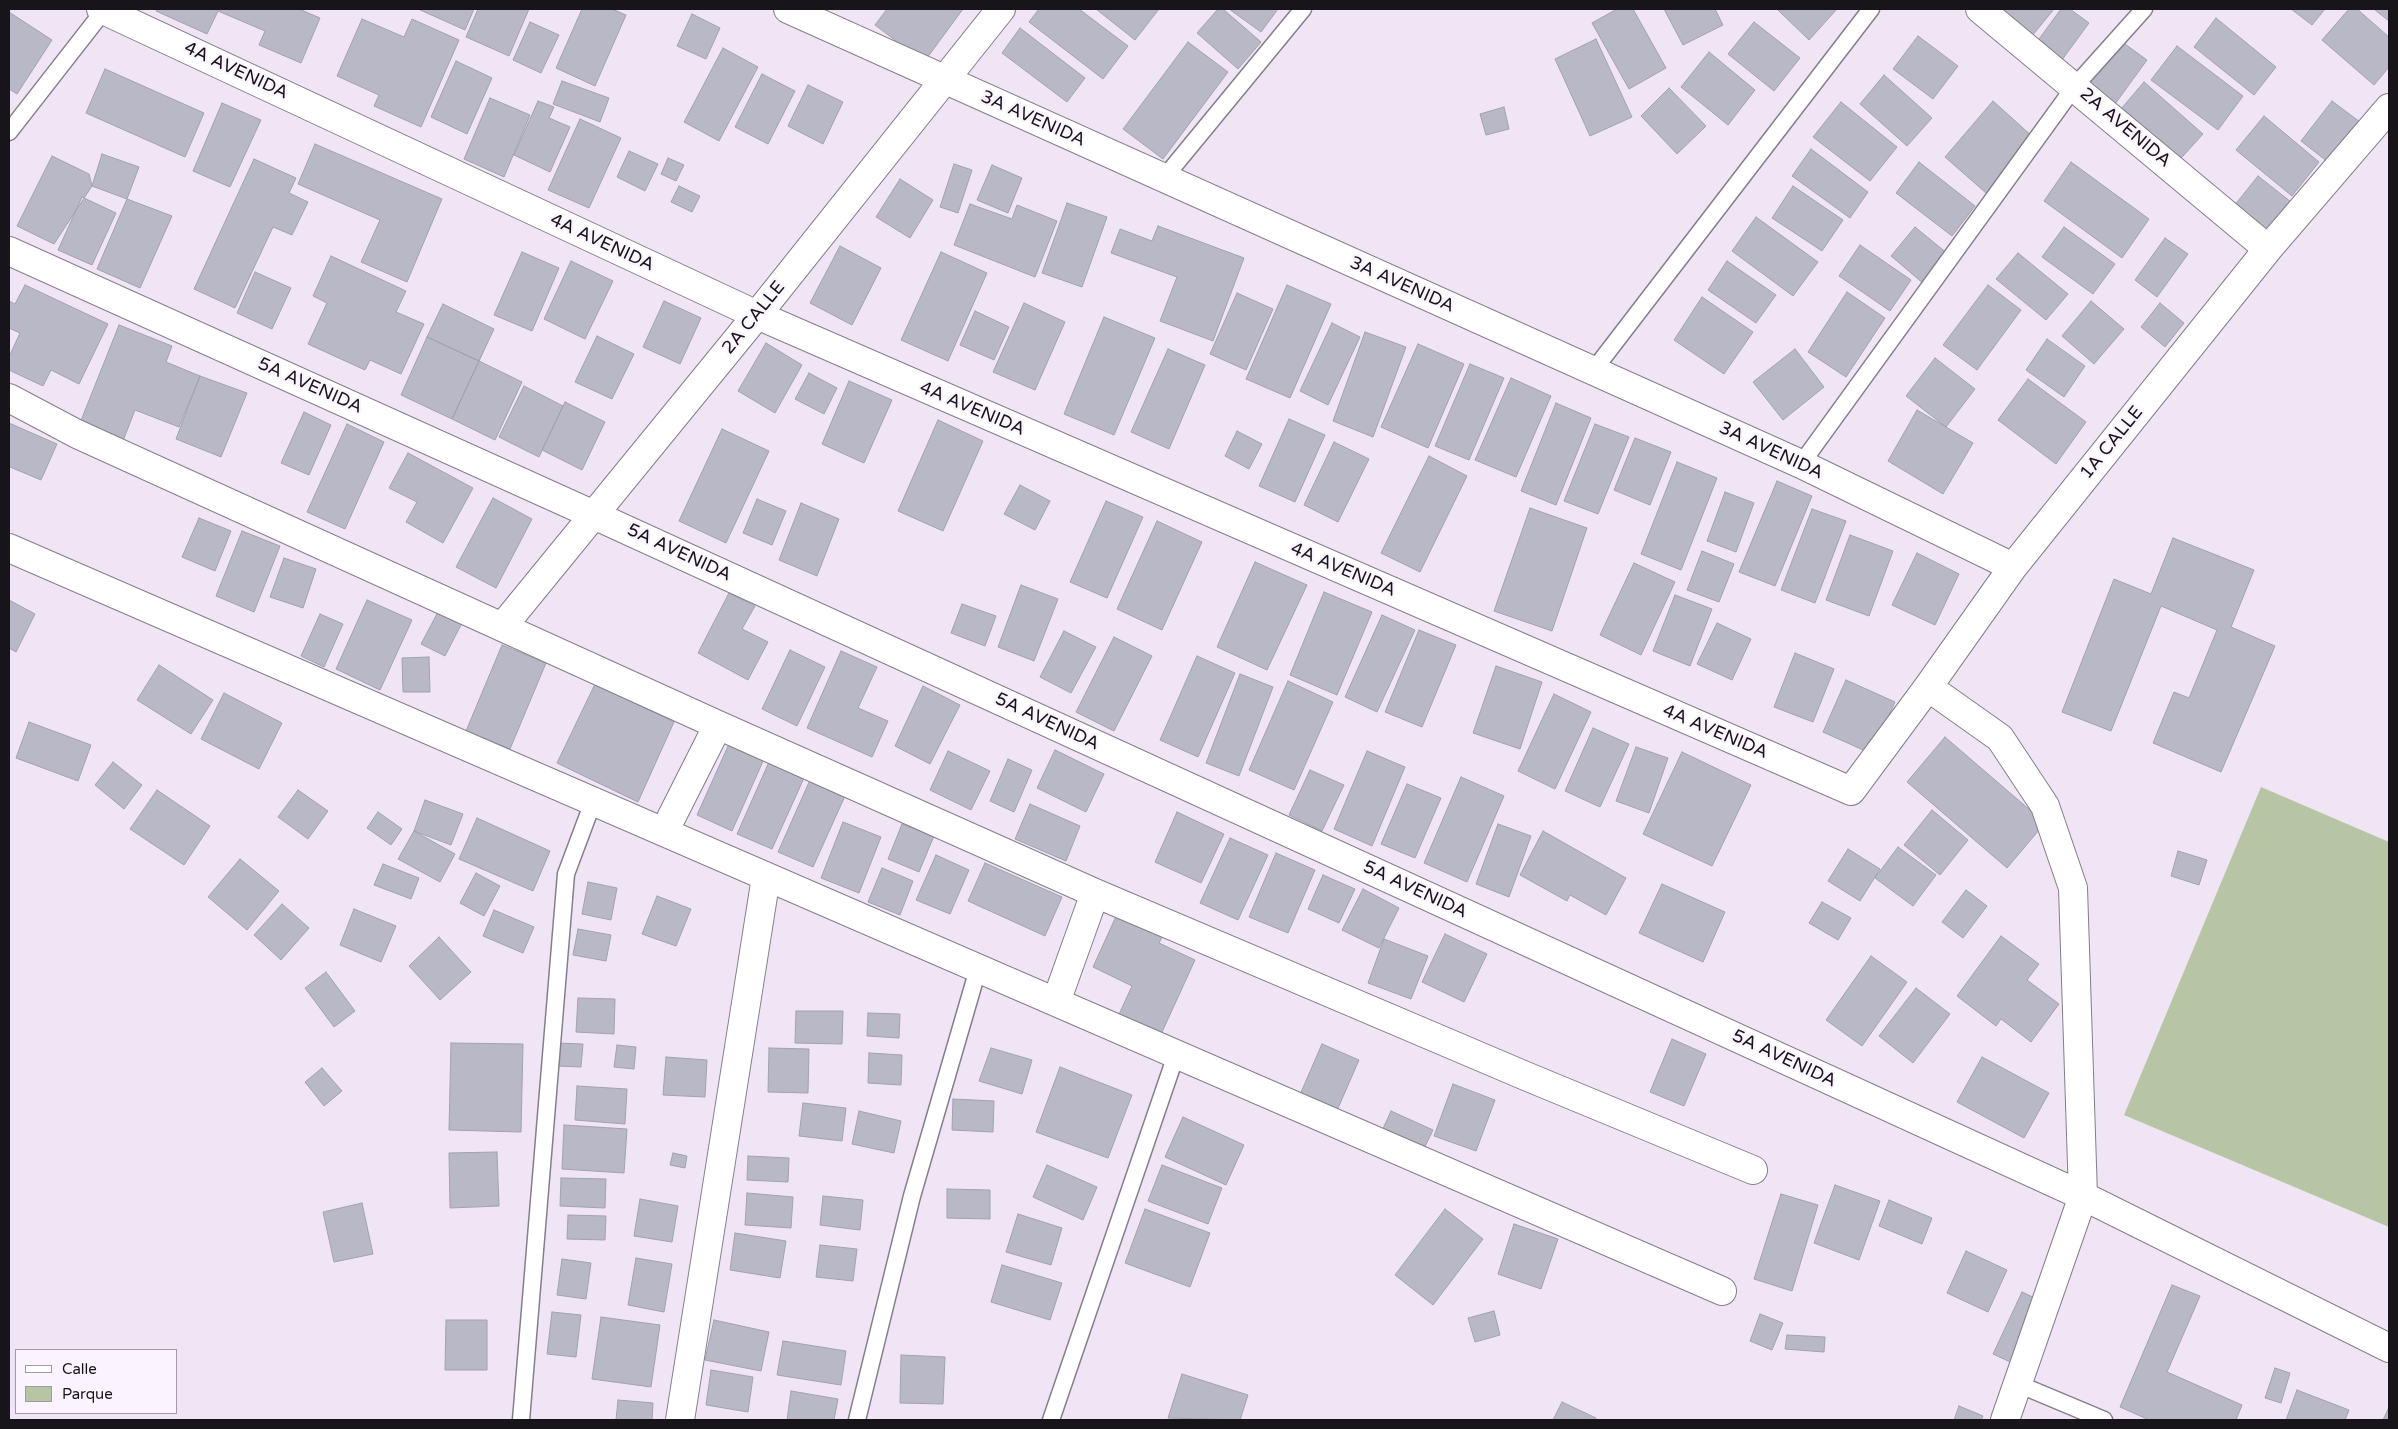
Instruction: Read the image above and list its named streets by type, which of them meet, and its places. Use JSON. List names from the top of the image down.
{
  "streets": {
    "street": [
      "4A AVENIDA",
      "3A AVENIDA",
      "2A AVENIDA",
      "2A CALLE",
      "5A AVENIDA",
      "1A CALLE"
    ]
  },
  "crossings": [
    ["4A AVENIDA", "2A CALLE"],
    ["4A AVENIDA", "1A CALLE"],
    ["3A AVENIDA", "2A CALLE"],
    ["3A AVENIDA", "1A CALLE"],
    ["2A AVENIDA", "1A CALLE"],
    ["2A CALLE", "5A AVENIDA"]
  ],
  "legend": ["Calle", "Parque"]
}
